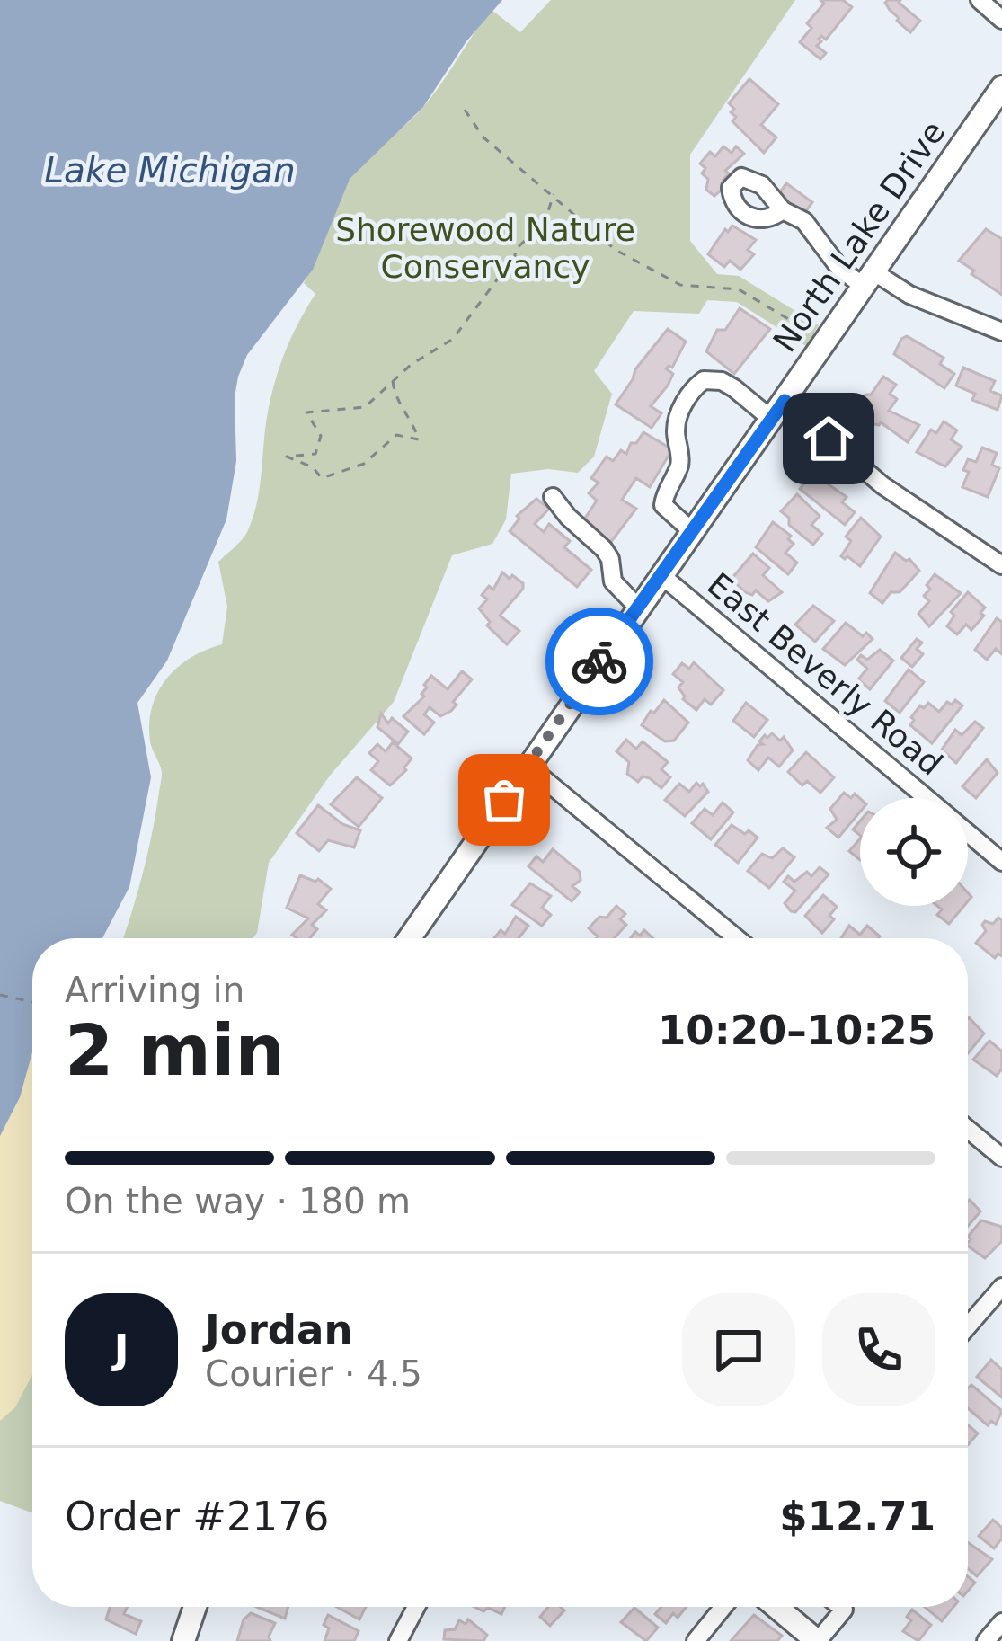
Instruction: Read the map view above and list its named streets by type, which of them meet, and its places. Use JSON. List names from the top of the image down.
{
  "streets": {
    "main road": ["North Lake Drive"],
    "street": ["East Beverly Road"]
  },
  "crossings": [
    ["North Lake Drive", "East Beverly Road"]
  ],
  "water": ["Lake Michigan"],
  "parks": ["Shorewood Nature Conservancy"],
  "page": {
    "heading": ["2 min", "Arriving in", "10:20–10:25"],
    "panel": [
      "Jordan",
      "Courier · 4.5",
      "Order #2176",
      "$12.71"
    ],
    "bar": "On the way · 180 m",
    "round": "J"
  }
}
